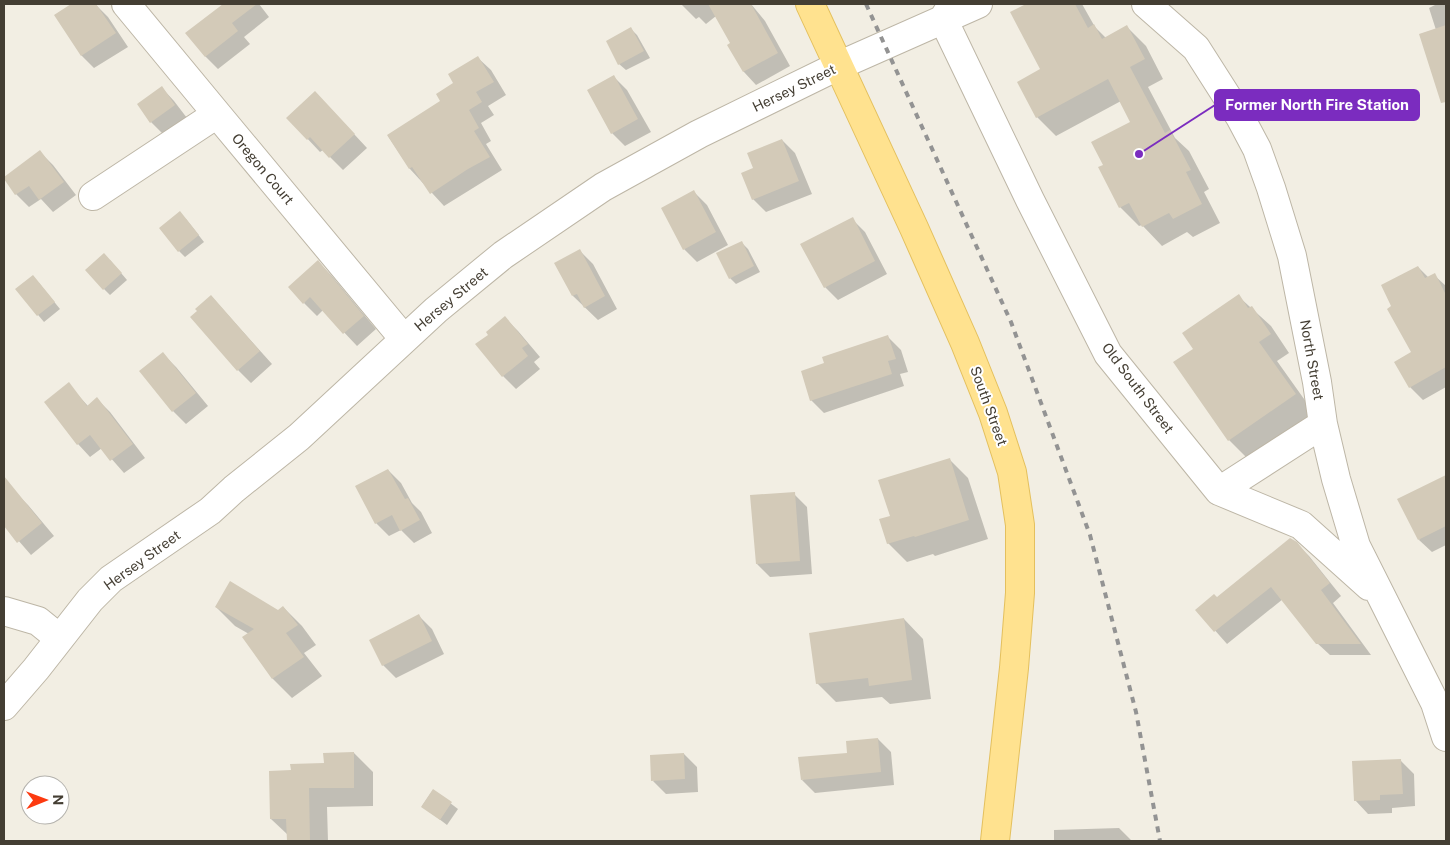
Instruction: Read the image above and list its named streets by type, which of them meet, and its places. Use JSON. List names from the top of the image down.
{
  "streets": {
    "main road": ["South Street"],
    "street": [
      "Hersey Street",
      "Oregon Court",
      "North Street",
      "Old South Street"
    ]
  },
  "crossings": [
    ["Hersey Street", "Oregon Court"],
    ["Hersey Street", "Old South Street"],
    ["Hersey Street", "South Street"],
    ["North Street", "Old South Street"]
  ],
  "places": ["Former North Fire Station"],
  "north": "right"
}
